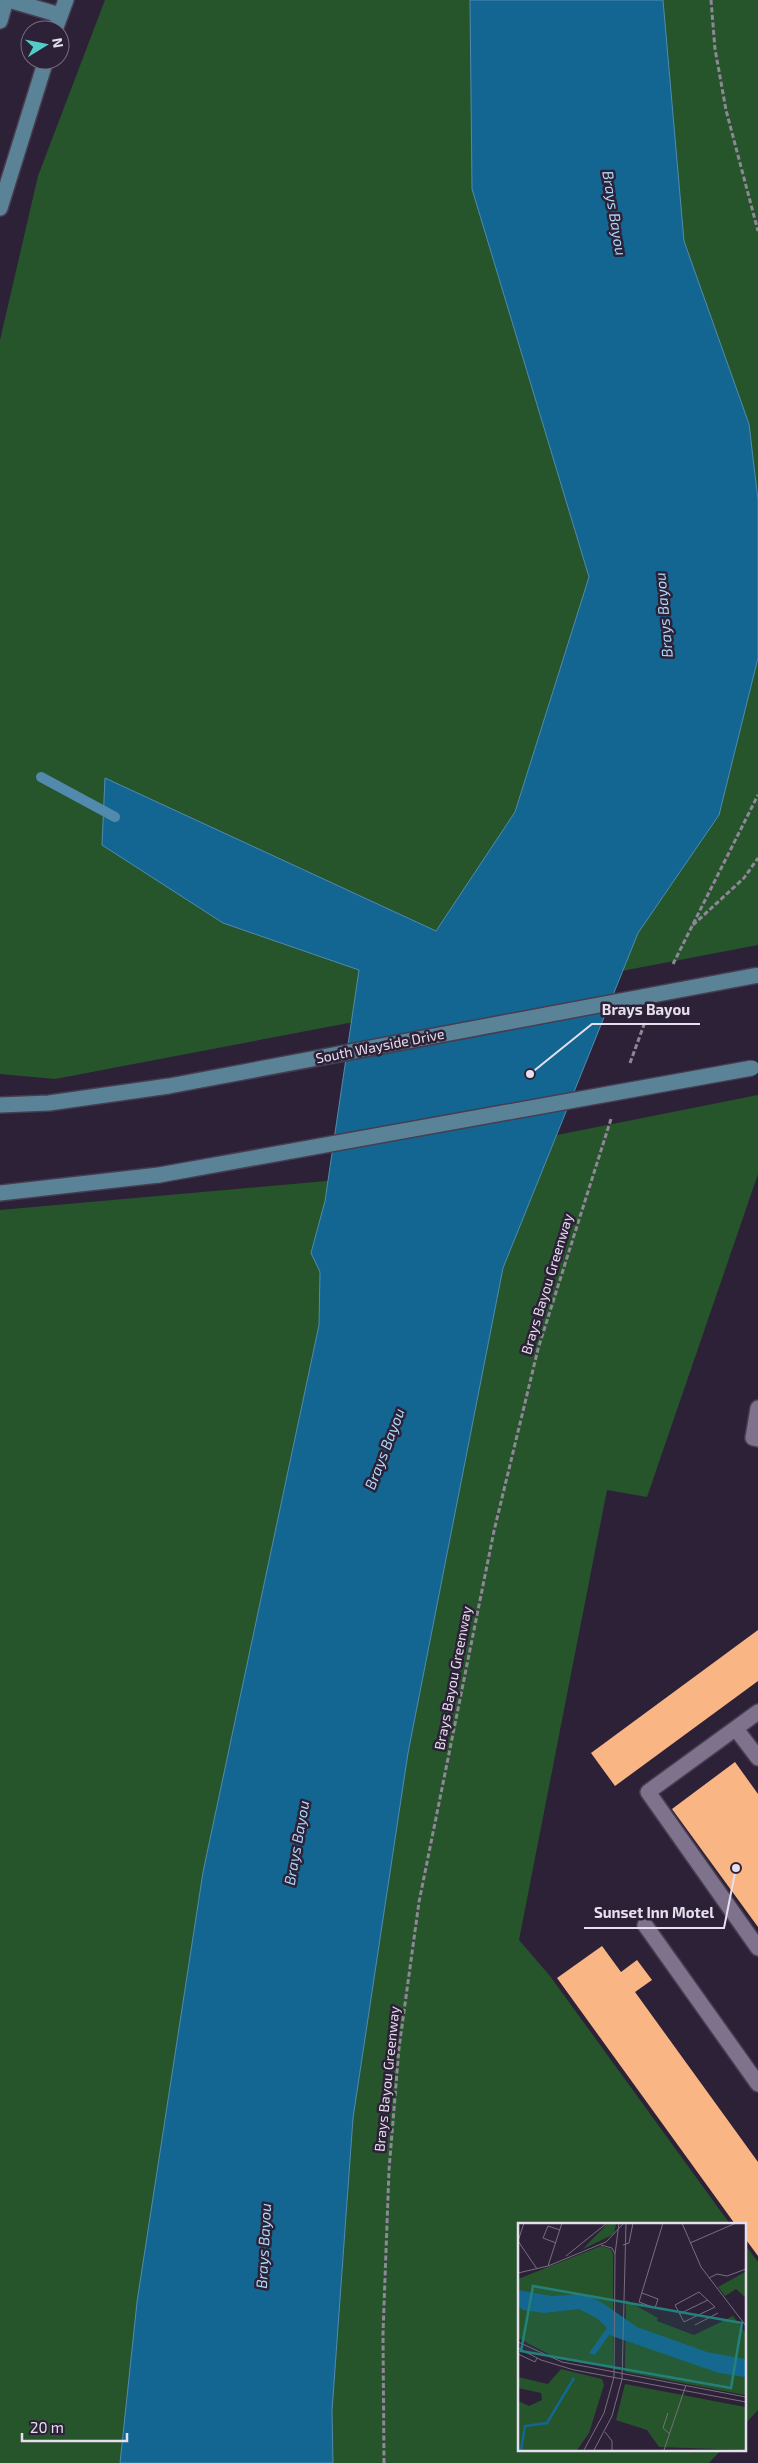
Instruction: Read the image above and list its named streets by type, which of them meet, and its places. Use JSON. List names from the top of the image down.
{
  "streets": {
    "main road": ["South Wayside Drive"],
    "path": ["Brays Bayou Greenway"]
  },
  "water": ["Brays Bayou"],
  "places": ["Brays Bayou", "Sunset Inn Motel"],
  "scale_bar": "20 m",
  "north": "right"
}
